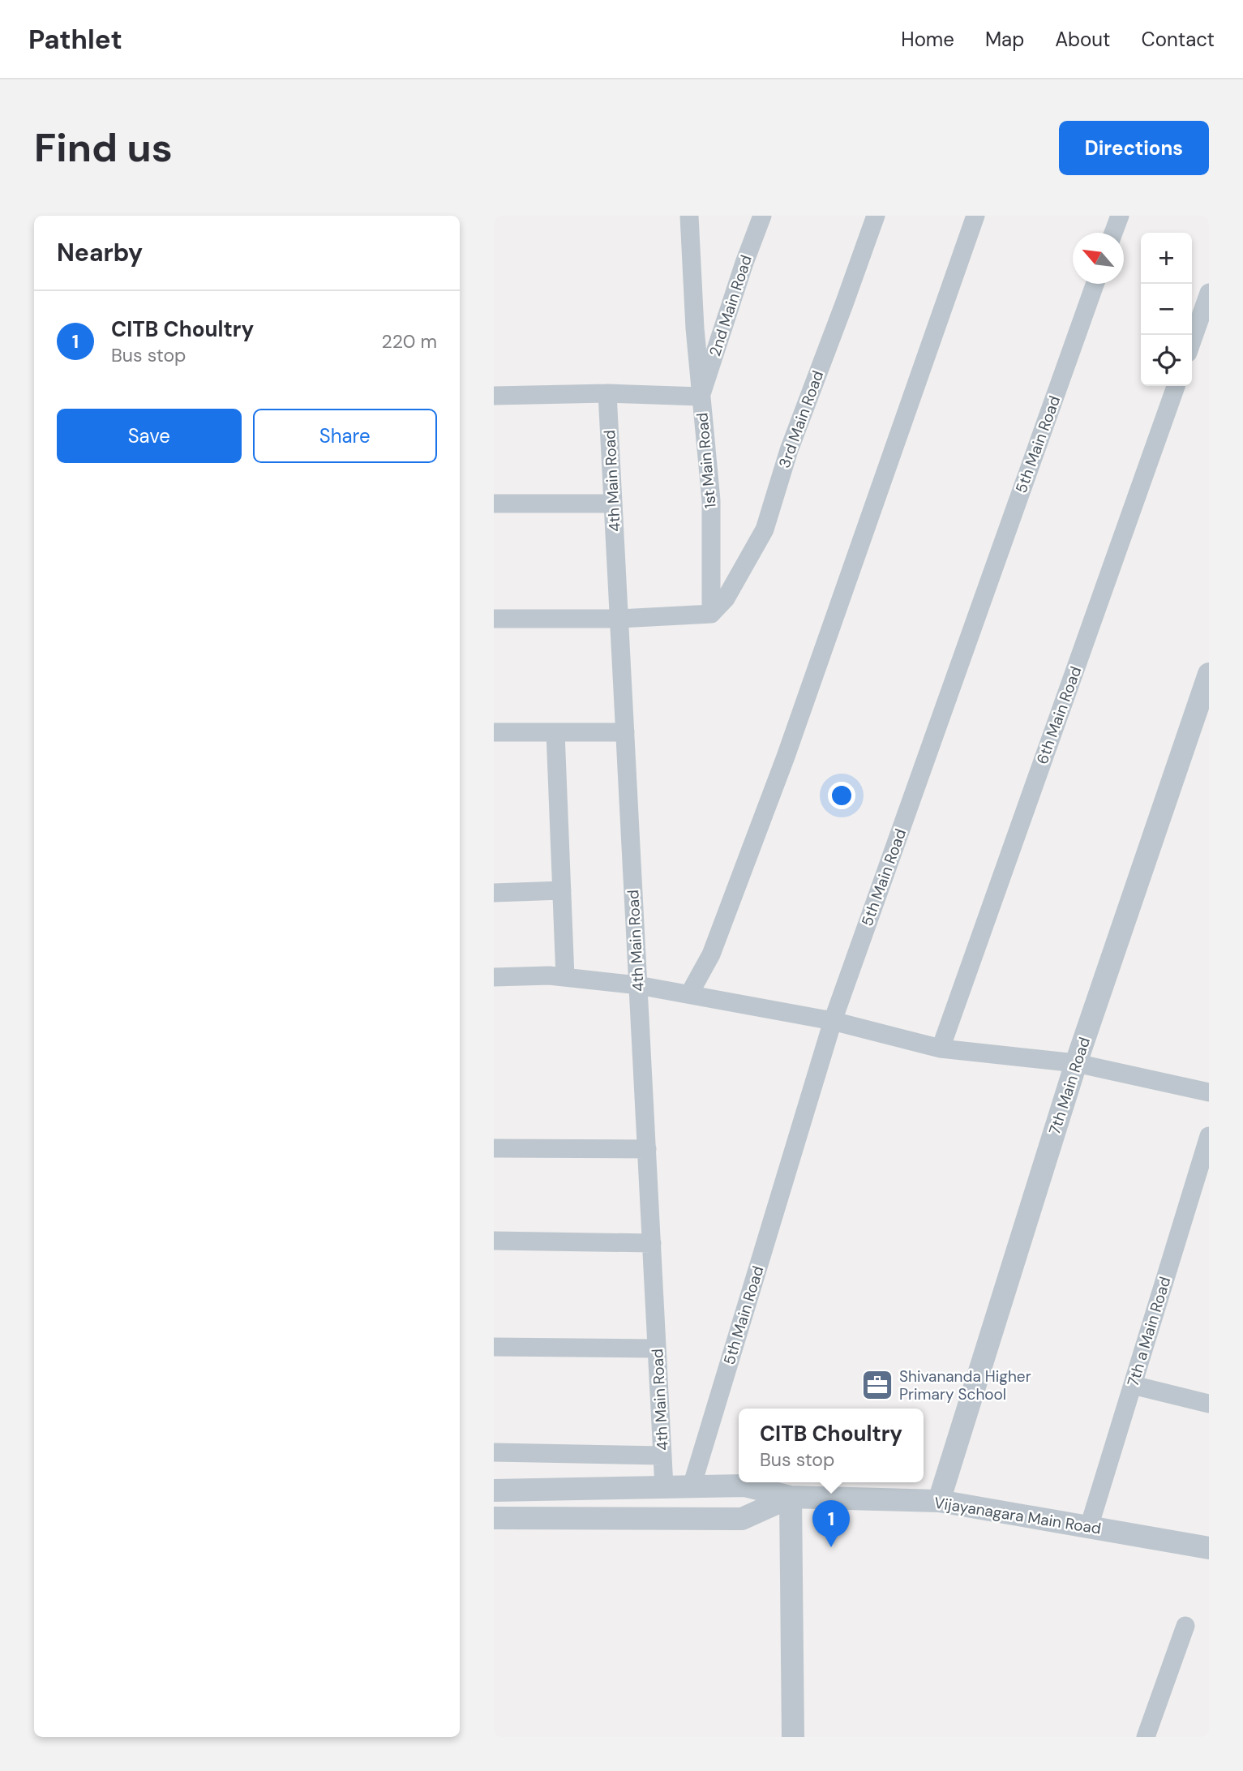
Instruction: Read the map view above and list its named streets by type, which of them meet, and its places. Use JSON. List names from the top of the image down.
{
  "streets": {
    "street": [
      "2nd Main Road",
      "3rd Main Road",
      "5th Main Road",
      "1st Main Road",
      "4th Main Road",
      "6th Main Road",
      "7th Main Road",
      "7th a Main Road",
      "Vijayanagara Main Road"
    ]
  },
  "crossings": [
    ["2nd Main Road", "1st Main Road"],
    ["3rd Main Road", "1st Main Road"],
    ["5th Main Road", "Vijayanagara Main Road"],
    ["4th Main Road", "Vijayanagara Main Road"],
    ["7th Main Road", "Vijayanagara Main Road"],
    ["7th a Main Road", "Vijayanagara Main Road"]
  ],
  "places": {
    "office": ["Shivananda Higher Primary School"]
  },
  "north": "top left",
  "page": {
    "header": "Pathlet",
    "nav": [
      "Home",
      "Map",
      "About",
      "Contact"
    ],
    "buttons": [
      "Directions",
      ["Save", "Share"]
    ],
    "title": "Find us",
    "heading": "Nearby",
    "map_buttons": ["+", "−"],
    "list": [
      {
        "mark": "1",
        "name": "CITB Choultry",
        "note": "Bus stop",
        "value": "220 m"
      }
    ],
    "popup": ["CITB Choultry", "Bus stop"],
    "pins": "1"
  }
}
